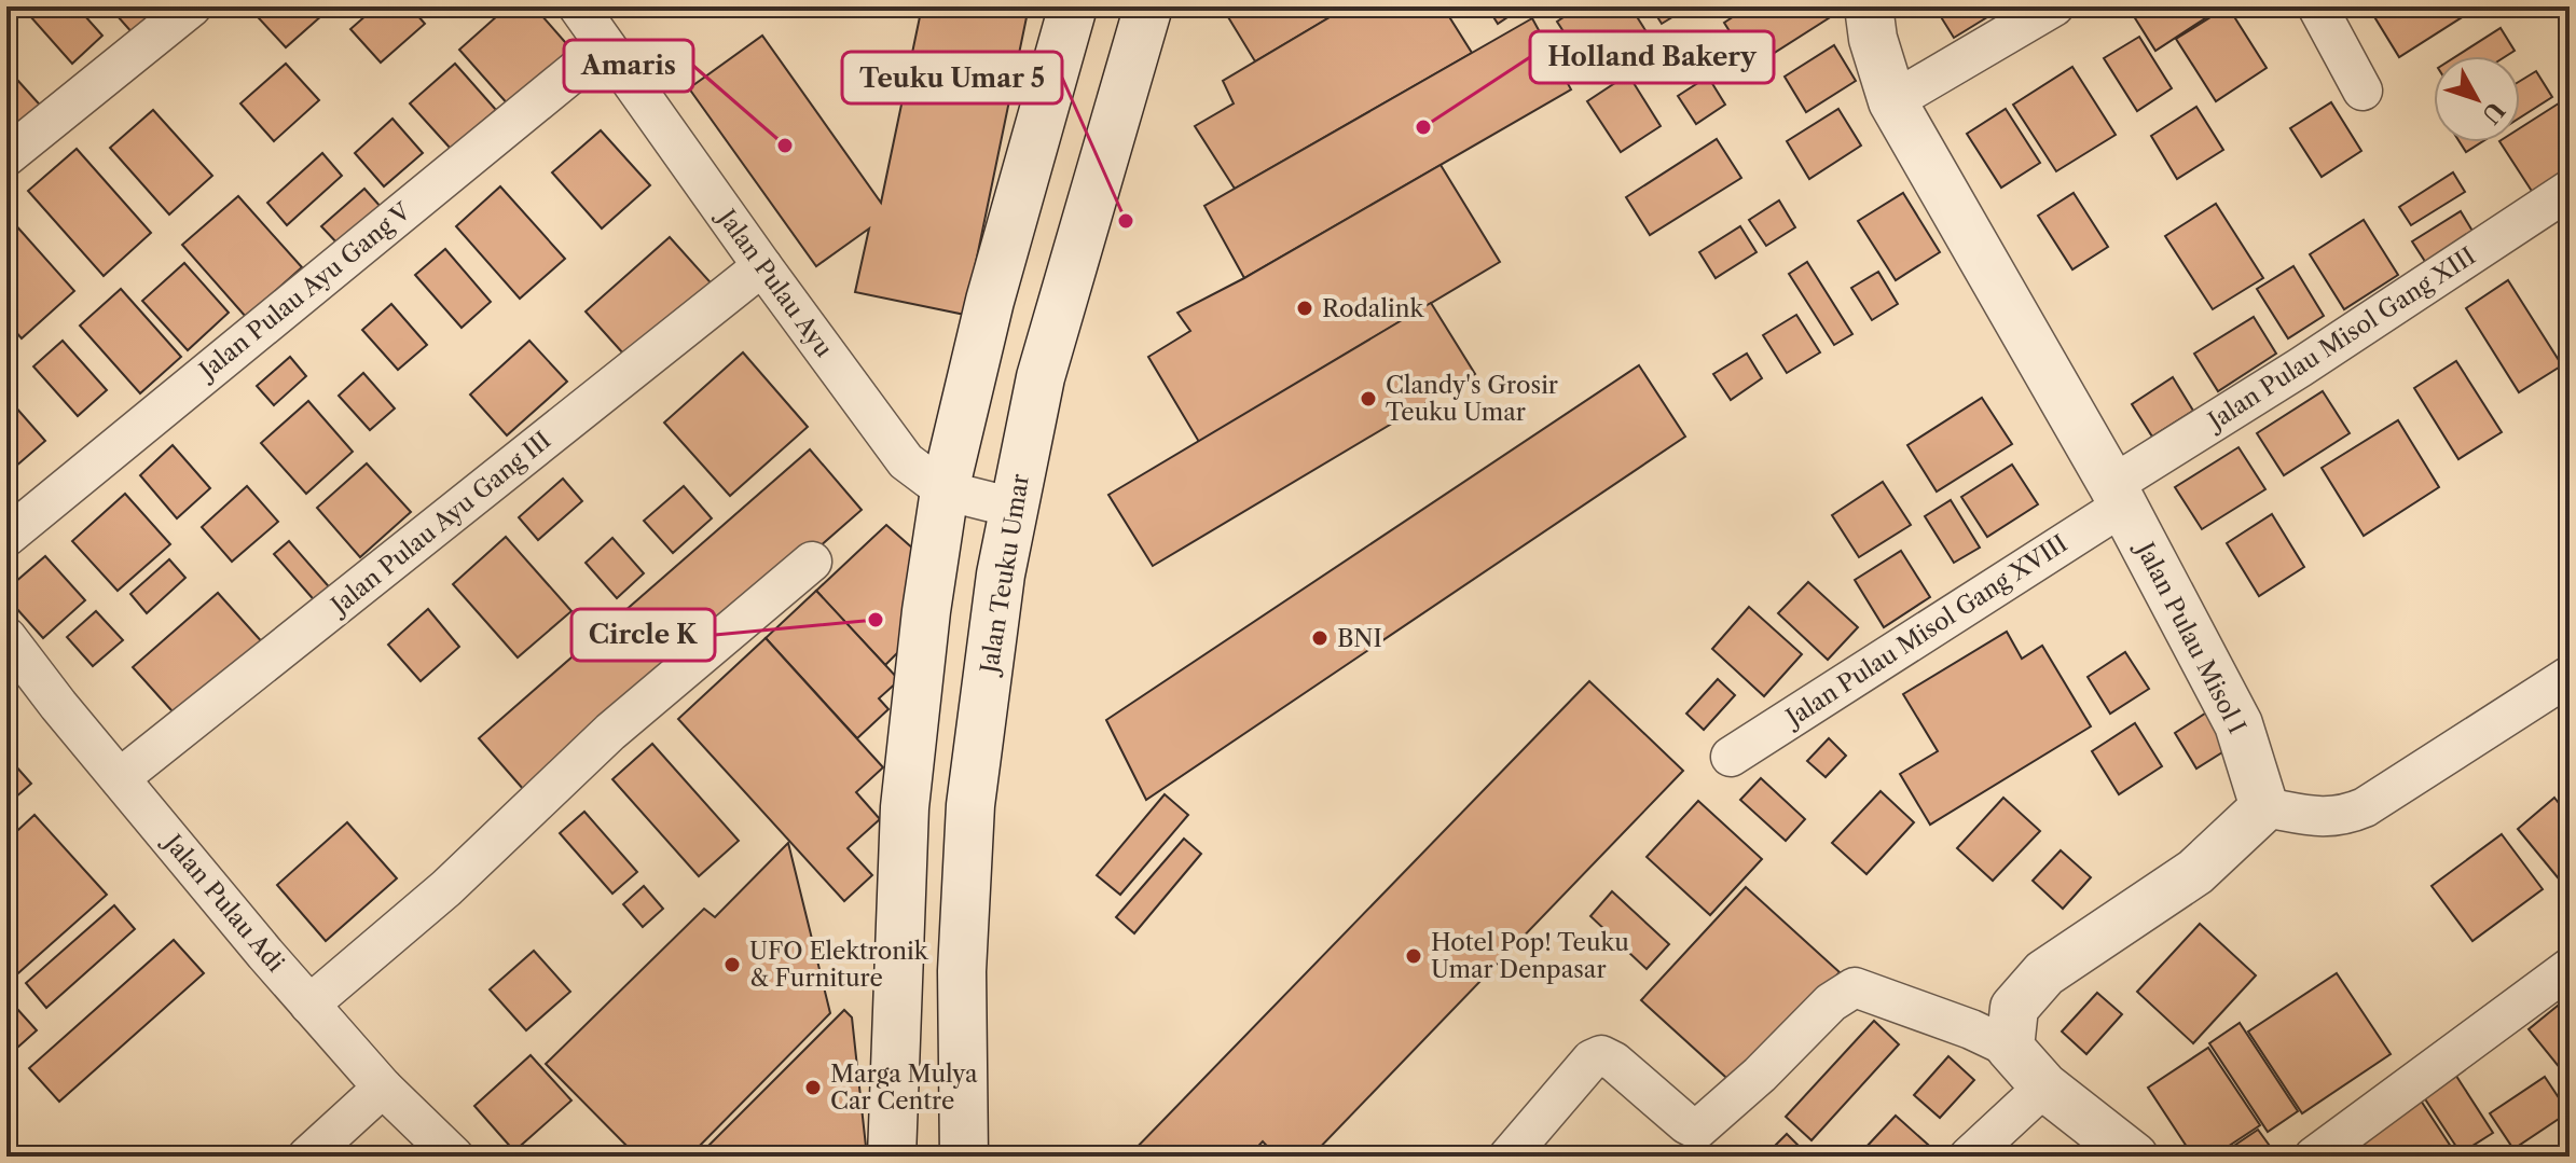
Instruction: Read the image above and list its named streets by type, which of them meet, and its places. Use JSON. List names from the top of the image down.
{
  "streets": {
    "main road": ["Jalan Teuku Umar", "Jalan Pulau Misol I"],
    "street": [
      "Jalan Pulau Ayu",
      "Jalan Pulau Ayu Gang V",
      "Jalan Pulau Misol Gang XIII",
      "Jalan Pulau Ayu Gang III",
      "Jalan Pulau Misol Gang XVIII",
      "Jalan Pulau Adi"
    ]
  },
  "crossings": [
    ["Jalan Pulau Ayu", "Jalan Pulau Ayu Gang V"],
    ["Jalan Pulau Ayu", "Jalan Pulau Ayu Gang III"],
    ["Jalan Pulau Ayu", "Jalan Teuku Umar"],
    ["Jalan Pulau Misol Gang XIII", "Jalan Pulau Misol Gang XVIII"],
    ["Jalan Pulau Misol Gang XIII", "Jalan Pulau Misol I"],
    ["Jalan Pulau Ayu Gang III", "Jalan Pulau Adi"],
    ["Jalan Pulau Misol Gang XVIII", "Jalan Pulau Misol I"]
  ],
  "places": [
    "Holland Bakery",
    "Amaris",
    "Teuku Umar 5",
    "Rodalink",
    "Clandy's Grosir Teuku Umar",
    "Circle K",
    "BNI",
    "Hotel Pop! Teuku Umar Denpasar",
    "UFO Elektronik & Furniture",
    "Marga Mulya Car Centre"
  ],
  "north": "bottom right"
}
